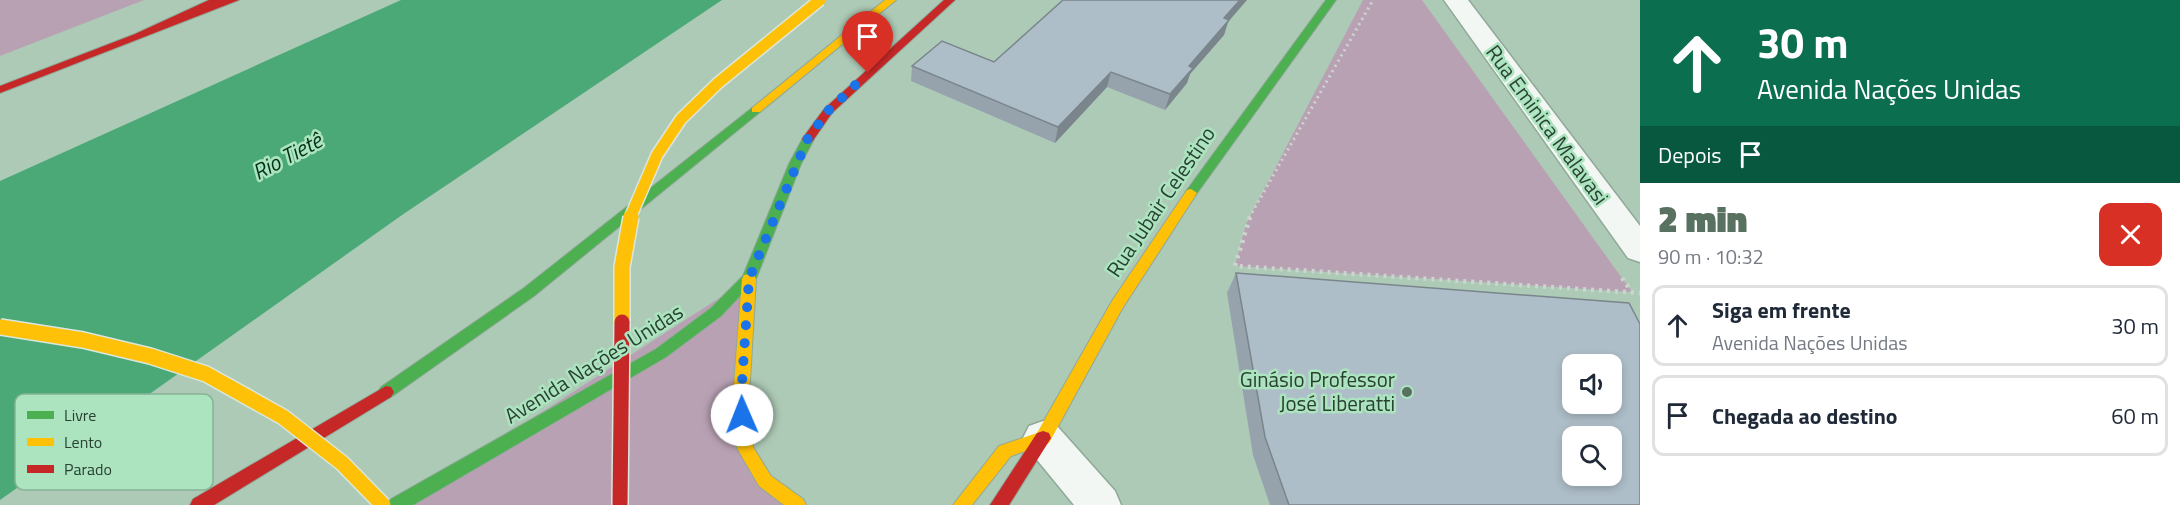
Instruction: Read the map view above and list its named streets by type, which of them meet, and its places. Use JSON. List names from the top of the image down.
{
  "streets": {
    "main road": ["Rua Jubair Celestino", "Avenida Nações Unidas"],
    "street": ["Rua Eminica Malavasi"]
  },
  "water": ["Rio Tietê"],
  "places": ["Ginásio Professor José Liberatti"],
  "legend": ["Livre", "Lento", "Parado"],
  "page": {
    "turn": ["30 m", "Avenida Nações Unidas"],
    "then": "Depois",
    "heading": ["2 min", "90 m · 10:32"],
    "list": [
      {
        "name": "Siga em frente",
        "note": "Avenida Nações Unidas",
        "value": "30 m"
      },
      {
        "name": "Chegada ao destino",
        "value": "60 m"
      }
    ]
  }
}
